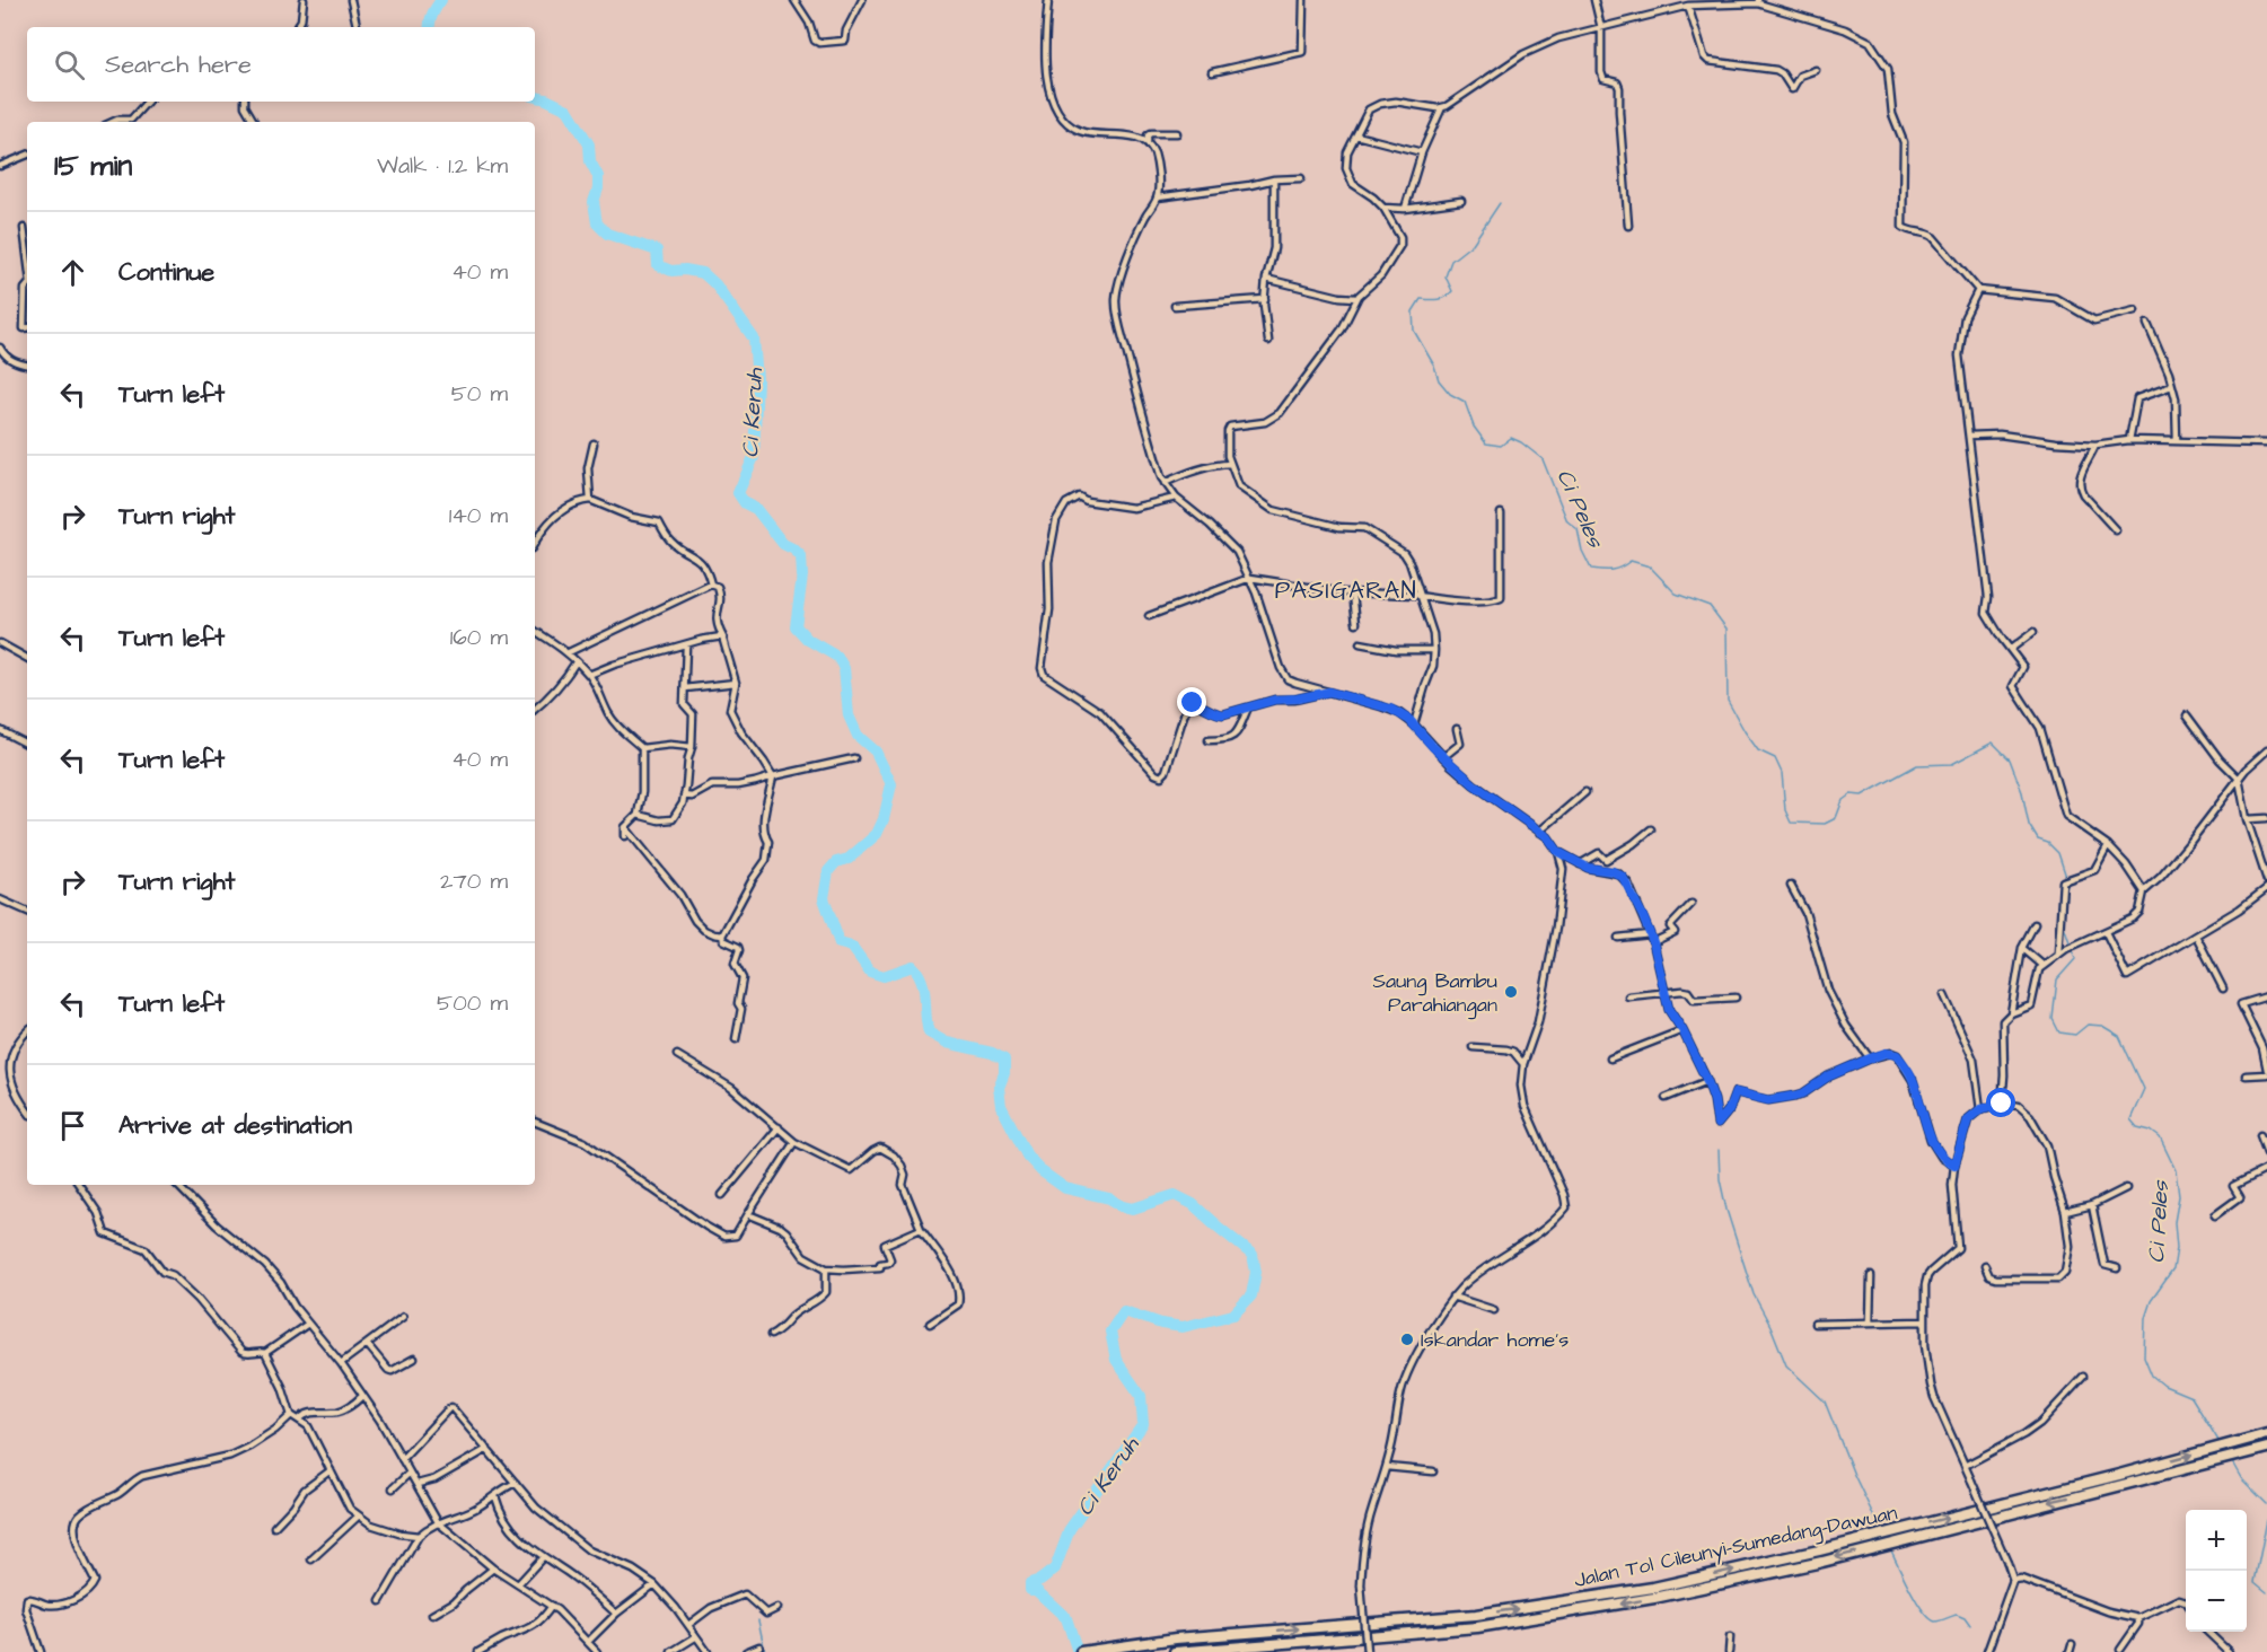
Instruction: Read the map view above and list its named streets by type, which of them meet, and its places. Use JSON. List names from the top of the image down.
{
  "streets": {
    "highway": ["Jalan Tol Cileunyi–Sumedang–Dawuan"]
  },
  "districts": ["PASIGARAN"],
  "water": ["Ci Keruh", "Ci Peles"],
  "places": ["Saung Bambu Parahiangan", "Iskandar home's"],
  "page": {
    "search": "Search here",
    "heading": ["15 min", "Walk · 1.2 km"],
    "list": [
      ["Continue", "40 m"],
      ["Turn left", "50 m"],
      ["Turn right", "140 m"],
      ["Turn left", "160 m"],
      ["Turn left", "40 m"],
      ["Turn right", "270 m"],
      ["Turn left", "500 m"],
      "Arrive at destination"
    ],
    "map_buttons": ["+", "−"]
  }
}
